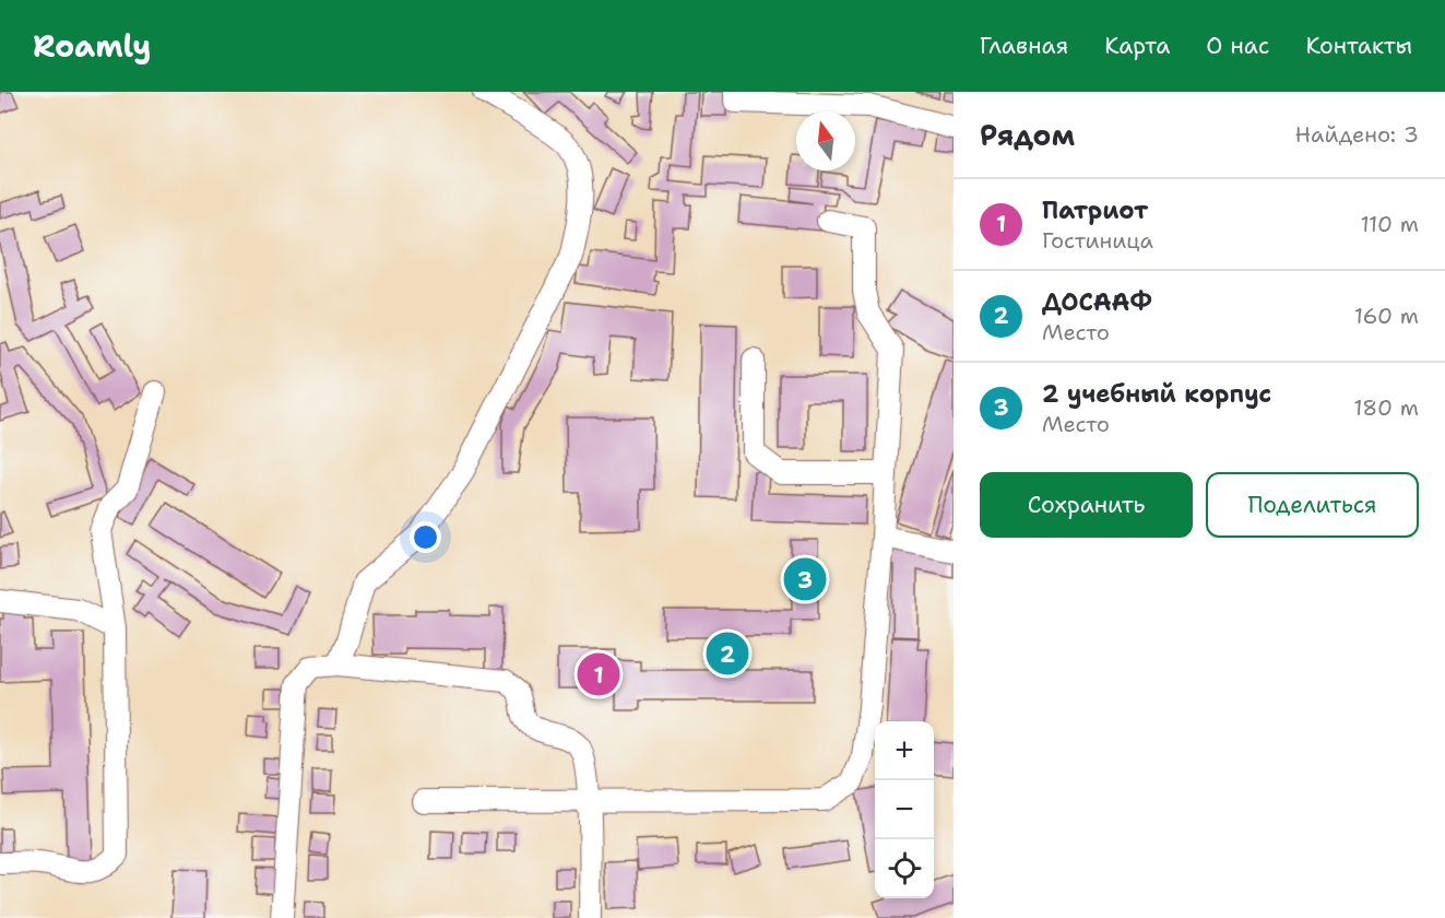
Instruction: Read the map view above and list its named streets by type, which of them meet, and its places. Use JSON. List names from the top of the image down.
{
  "north": "top",
  "page": {
    "header": "Roamly",
    "nav": [
      "Главная",
      "Карта",
      "О нас",
      "Контакты"
    ],
    "heading": ["Рядом", "Найдено: 3"],
    "list": [
      {
        "mark": "1",
        "name": "Патриот",
        "note": "Гостиница",
        "value": "110 m"
      },
      {
        "mark": "2",
        "name": "ДОСААФ",
        "note": "Место",
        "value": "160 m"
      },
      {
        "mark": "3",
        "name": "2 учебный корпус",
        "note": "Место",
        "value": "180 m"
      }
    ],
    "buttons": ["Сохранить", "Поделиться"],
    "pins": ["3", "2", "1"],
    "map_buttons": ["+", "−"]
  }
}
